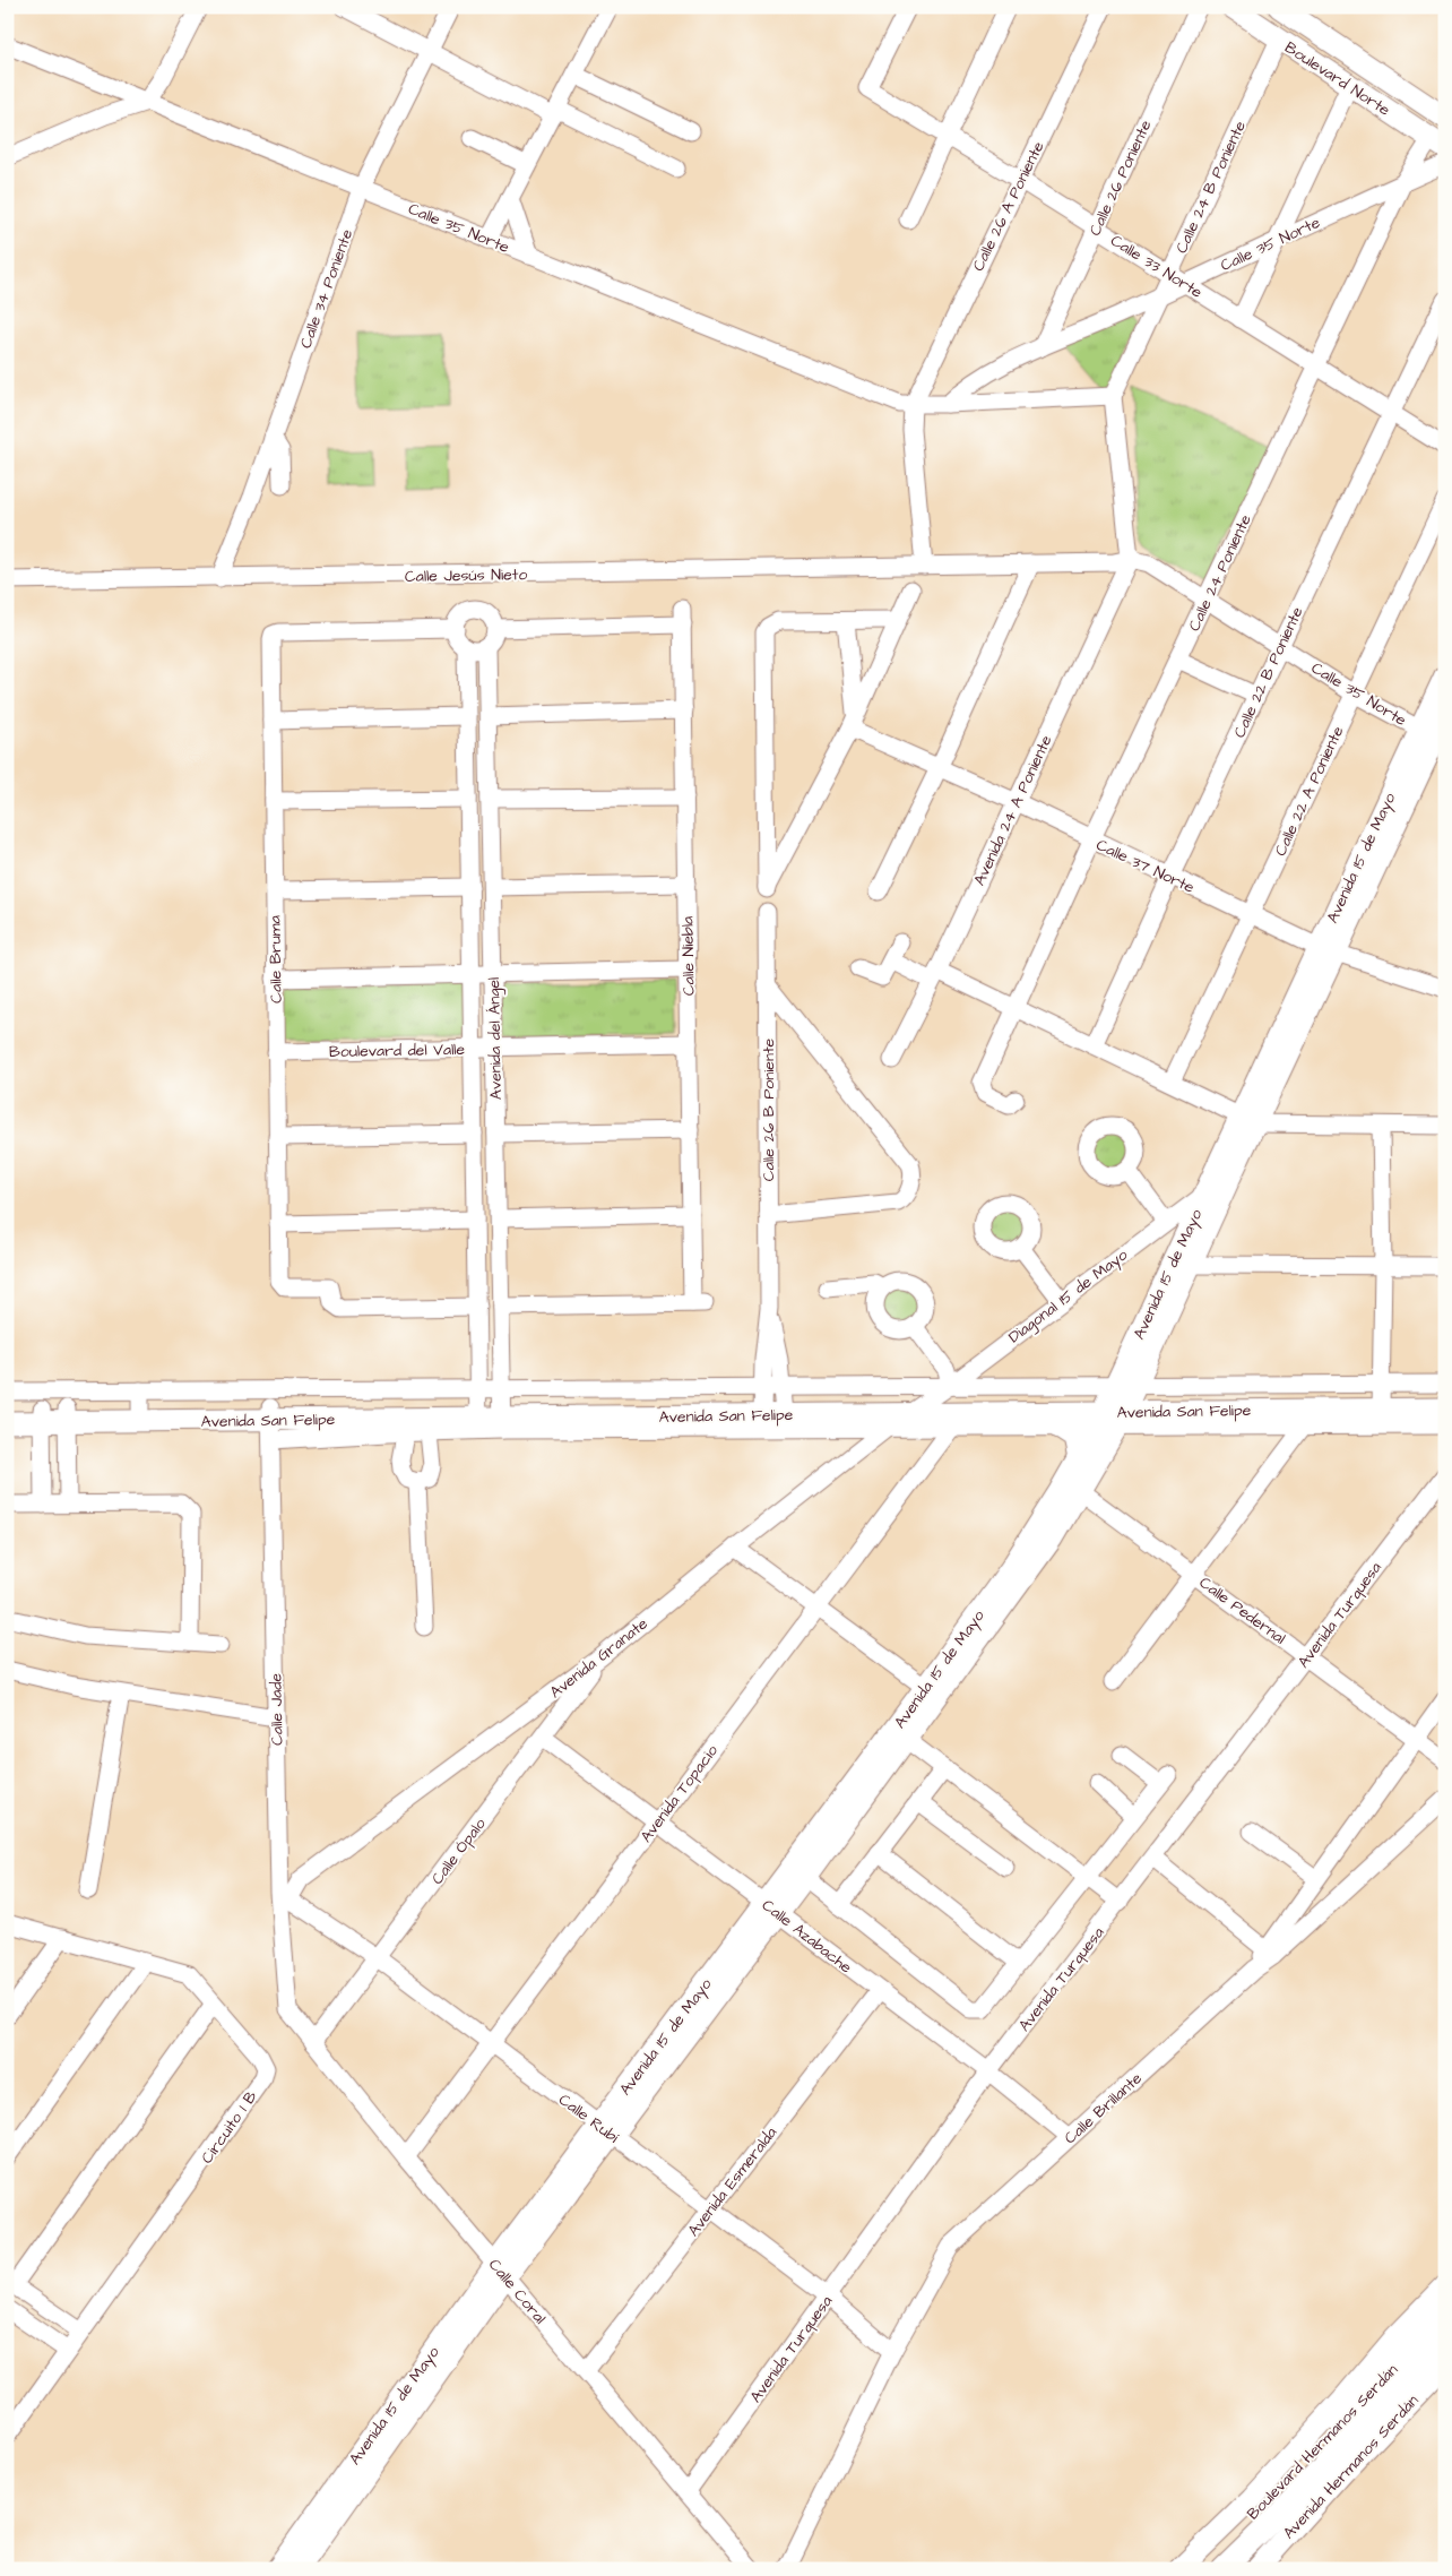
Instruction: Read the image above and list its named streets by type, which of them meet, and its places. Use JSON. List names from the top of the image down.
{
  "streets": {
    "main road": [
      "Boulevard Norte",
      "Avenida 15 de Mayo",
      "Avenida San Felipe",
      "Boulevard Hermanos Serdán",
      "Avenida Hermanos Serdán"
    ],
    "street": [
      "Calle 26 Poniente",
      "Calle 24 B Poniente",
      "Calle 26 A Poniente",
      "Calle 35 Norte",
      "Calle 33 Norte",
      "Calle 34 Poniente",
      "Calle 24 Poniente",
      "Calle Jesús Nieto",
      "Calle 22 B Poniente",
      "Calle 22 A Poniente",
      "Avenida 24 A Poniente",
      "Calle 37 Norte",
      "Calle Niebla",
      "Calle Bruma",
      "Avenida del Ángel",
      "Boulevard del Valle",
      "Calle 26 B Poniente",
      "Diagonal 15 de Mayo",
      "Calle Pedernal",
      "Avenida Turquesa",
      "Avenida Granate",
      "Calle Jade",
      "Avenida Topacio",
      "Calle Ópalo",
      "Calle Azabache",
      "Calle Brillante",
      "Calle Rubí",
      "Circuito 1 B",
      "Avenida Esmeralda",
      "Calle Coral"
    ]
  },
  "crossings": [
    ["Boulevard Norte", "Calle 24 B Poniente"],
    ["Boulevard Norte", "Calle 24 Poniente"],
    ["Calle 26 Poniente", "Calle 35 Norte"],
    ["Calle 26 Poniente", "Calle 33 Norte"],
    ["Calle 24 B Poniente", "Calle 35 Norte"],
    ["Calle 24 B Poniente", "Calle 33 Norte"],
    ["Calle 26 A Poniente", "Calle 35 Norte"],
    ["Calle 26 A Poniente", "Calle 33 Norte"],
    ["Calle 35 Norte", "Calle 33 Norte"],
    ["Calle 35 Norte", "Calle 34 Poniente"],
    ["Calle 35 Norte", "Calle 24 Poniente"],
    ["Calle 35 Norte", "Calle Jesús Nieto"],
    ["Calle 35 Norte", "Calle 22 B Poniente"],
    ["Calle 35 Norte", "Calle 22 A Poniente"],
    ["Calle 35 Norte", "Avenida 24 A Poniente"],
    ["Calle 35 Norte", "Avenida 15 de Mayo"],
    ["Calle 33 Norte", "Calle 24 Poniente"],
    ["Calle 33 Norte", "Calle 22 B Poniente"],
    ["Calle 34 Poniente", "Calle Jesús Nieto"],
    ["Calle 24 Poniente", "Calle 37 Norte"],
    ["Calle Jesús Nieto", "Avenida 24 A Poniente"],
    ["Calle 22 B Poniente", "Calle 37 Norte"],
    ["Calle 22 A Poniente", "Calle 37 Norte"],
    ["Avenida 24 A Poniente", "Calle 37 Norte"],
    ["Avenida 15 de Mayo", "Calle 37 Norte"],
    ["Avenida 15 de Mayo", "Diagonal 15 de Mayo"],
    ["Avenida 15 de Mayo", "Avenida San Felipe"],
    ["Avenida 15 de Mayo", "Calle Pedernal"],
    ["Avenida 15 de Mayo", "Calle Azabache"],
    ["Avenida 15 de Mayo", "Calle Rubí"],
    ["Avenida 15 de Mayo", "Calle Coral"],
    ["Calle Niebla", "Calle Bruma"],
    ["Calle Niebla", "Avenida del Ángel"],
    ["Calle Niebla", "Boulevard del Valle"],
    ["Calle Bruma", "Avenida del Ángel"],
    ["Calle Bruma", "Boulevard del Valle"],
    ["Avenida del Ángel", "Boulevard del Valle"],
    ["Avenida del Ángel", "Avenida San Felipe"],
    ["Calle 26 B Poniente", "Avenida San Felipe"],
    ["Diagonal 15 de Mayo", "Avenida San Felipe"],
    ["Diagonal 15 de Mayo", "Avenida Granate"],
    ["Avenida San Felipe", "Avenida Granate"],
    ["Avenida San Felipe", "Calle Jade"],
    ["Avenida San Felipe", "Avenida Topacio"],
    ["Calle Pedernal", "Avenida Turquesa"],
    ["Avenida Turquesa", "Calle Azabache"],
    ["Avenida Turquesa", "Calle Rubí"],
    ["Avenida Turquesa", "Calle Coral"],
    ["Avenida Granate", "Calle Jade"],
    ["Avenida Granate", "Calle Ópalo"],
    ["Avenida Granate", "Calle Rubí"],
    ["Calle Jade", "Calle Rubí"],
    ["Calle Jade", "Calle Coral"],
    ["Avenida Topacio", "Calle Azabache"],
    ["Avenida Topacio", "Calle Rubí"],
    ["Avenida Topacio", "Calle Coral"],
    ["Calle Ópalo", "Calle Azabache"],
    ["Calle Ópalo", "Calle Rubí"],
    ["Calle Ópalo", "Calle Coral"],
    ["Calle Azabache", "Calle Brillante"],
    ["Calle Azabache", "Avenida Esmeralda"],
    ["Calle Brillante", "Calle Rubí"],
    ["Calle Rubí", "Avenida Esmeralda"],
    ["Avenida Esmeralda", "Calle Coral"],
    ["Boulevard Hermanos Serdán", "Avenida Hermanos Serdán"]
  ]
}
